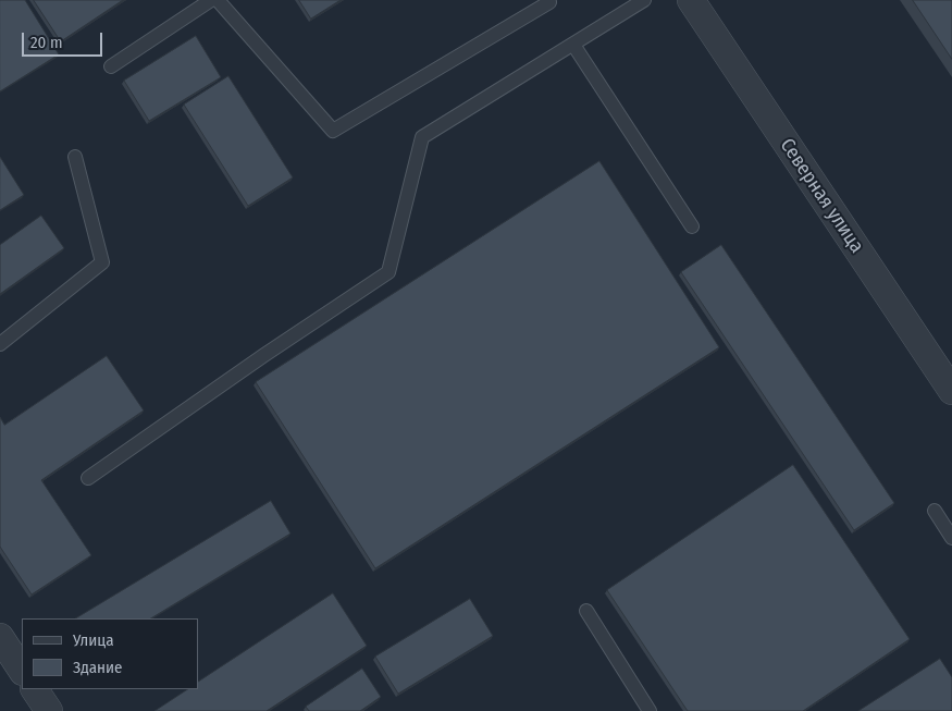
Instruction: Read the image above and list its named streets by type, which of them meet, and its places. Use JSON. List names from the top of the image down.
{
  "streets": {
    "street": ["Северная улица"]
  },
  "legend": ["Улица", "Здание"],
  "scale_bar": "20 m"
}
